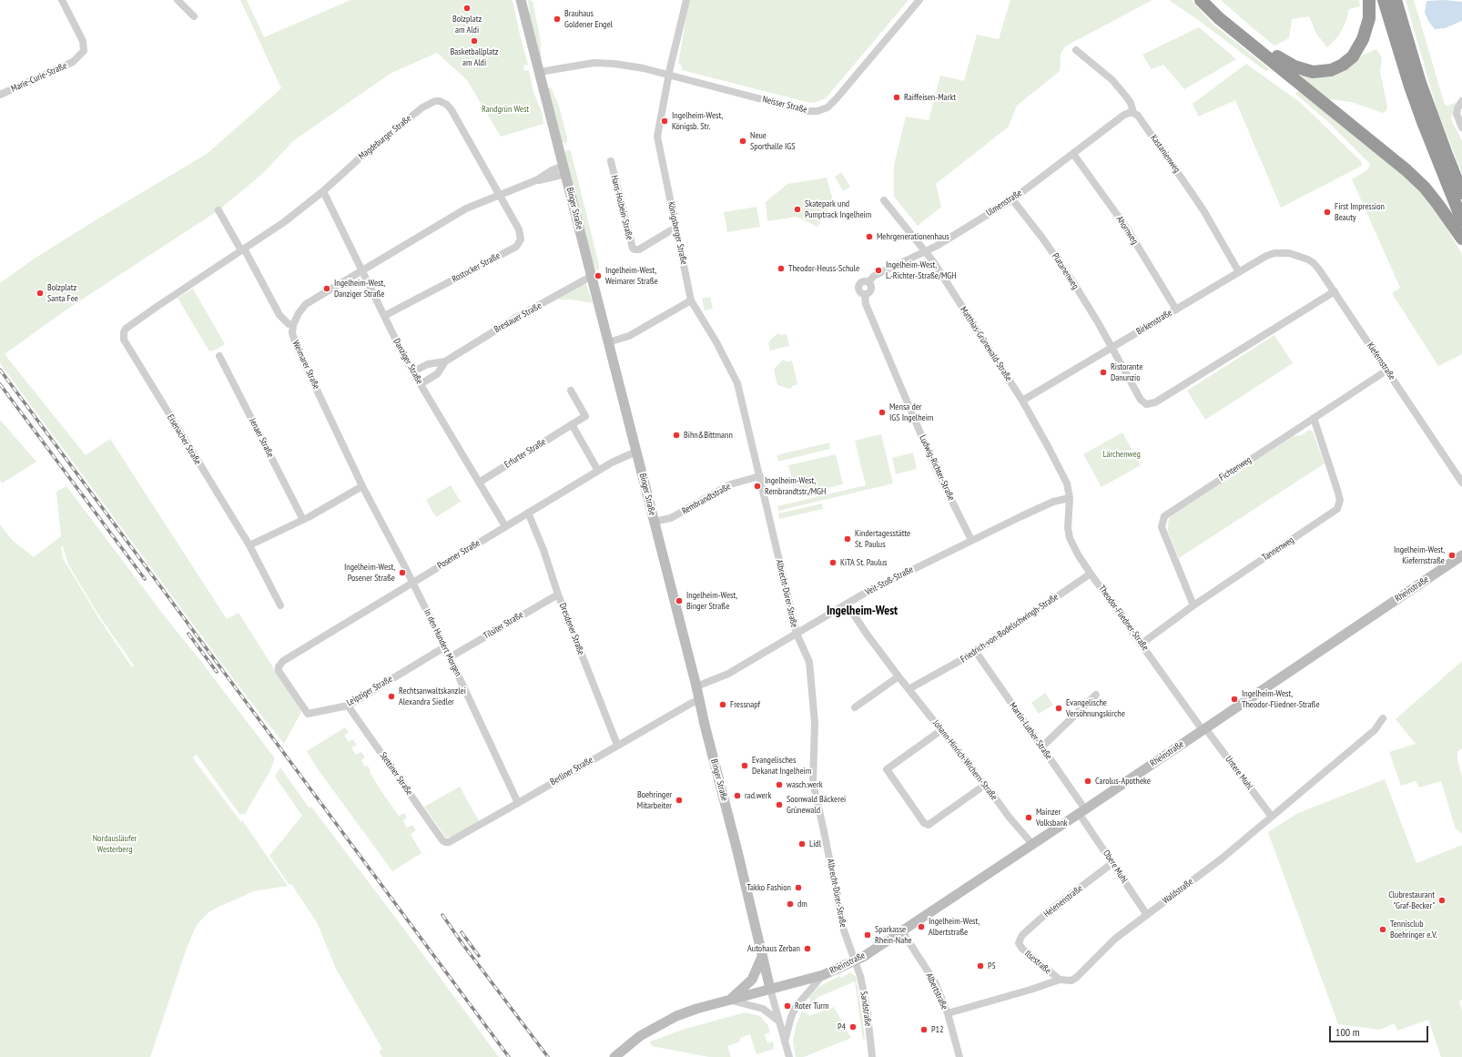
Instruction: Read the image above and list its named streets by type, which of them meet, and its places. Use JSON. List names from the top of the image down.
{
  "streets": {
    "main road": ["Binger Straße", "Rheinstraße"],
    "street": [
      "Marie-Curie-Straße",
      "Neisser Straße",
      "Magdeburger Straße",
      "Kastanienweg",
      "Ulmenstraße",
      "Hans-Holbein-Straße",
      "Ahornweg",
      "Königsberger Straße",
      "Rostocker Straße",
      "Platanenweg",
      "Breslauer Straße",
      "Birkenstraße",
      "Matthias-Grünewald-Straße",
      "Danziger Straße",
      "Kiefernstraße",
      "Weimarer Straße",
      "Jenaer Straße",
      "Eisenacher Straße",
      "Erfurter Straße",
      "Ludwig-Richter-Straße",
      "Fichtenweg",
      "Rembrandtstraße",
      "Tannenweg",
      "Posener Straße",
      "Veit-Stoß-Straße",
      "Albrecht-Dürer-Straße",
      "Theodor-Fliedner-Straße",
      "Tilsiter Straße",
      "Friedrich-von-Bodelschwingh-Straße",
      "Dresdener Straße",
      "In den Hundert Morgen",
      "Leipziger Straße",
      "Martin-Luther-Straße",
      "Johann-Hinrich-Wichern-Straße",
      "Berliner Straße",
      "Untere Muhl",
      "Stettiner Straße",
      "Obere Muhl",
      "Waldstraße",
      "Helenenstraße",
      "Ilsestraße",
      "Albertstraße",
      "Sandstraße"
    ]
  },
  "crossings": [
    ["Neisser Straße", "Binger Straße"],
    ["Neisser Straße", "Königsberger Straße"],
    ["Magdeburger Straße", "Rostocker Straße"],
    ["Magdeburger Straße", "Danziger Straße"],
    ["Magdeburger Straße", "Eisenacher Straße"],
    ["Kastanienweg", "Ulmenstraße"],
    ["Kastanienweg", "Birkenstraße"],
    ["Ulmenstraße", "Ahornweg"],
    ["Ulmenstraße", "Platanenweg"],
    ["Ulmenstraße", "Matthias-Grünewald-Straße"],
    ["Ulmenstraße", "Ludwig-Richter-Straße"],
    ["Hans-Holbein-Straße", "Königsberger Straße"],
    ["Binger Straße", "Breslauer Straße"],
    ["Binger Straße", "Rembrandtstraße"],
    ["Binger Straße", "Posener Straße"],
    ["Binger Straße", "Veit-Stoß-Straße"],
    ["Binger Straße", "Rheinstraße"],
    ["Binger Straße", "Berliner Straße"],
    ["Ahornweg", "Birkenstraße"],
    ["Königsberger Straße", "Albrecht-Dürer-Straße"],
    ["Rostocker Straße", "Danziger Straße"],
    ["Platanenweg", "Birkenstraße"],
    ["Breslauer Straße", "Danziger Straße"],
    ["Birkenstraße", "Matthias-Grünewald-Straße"],
    ["Birkenstraße", "Kiefernstraße"],
    ["Matthias-Grünewald-Straße", "Veit-Stoß-Straße"],
    ["Matthias-Grünewald-Straße", "Theodor-Fliedner-Straße"],
    ["Danziger Straße", "Erfurter Straße"],
    ["Danziger Straße", "Posener Straße"],
    ["Kiefernstraße", "Fichtenweg"],
    ["Weimarer Straße", "Posener Straße"],
    ["Weimarer Straße", "In den Hundert Morgen"],
    ["Ludwig-Richter-Straße", "Veit-Stoß-Straße"],
    ["Fichtenweg", "Tannenweg"],
    ["Rembrandtstraße", "Albrecht-Dürer-Straße"],
    ["Tannenweg", "Theodor-Fliedner-Straße"],
    ["Posener Straße", "Dresdener Straße"],
    ["Posener Straße", "In den Hundert Morgen"],
    ["Posener Straße", "Leipziger Straße"],
    ["Veit-Stoß-Straße", "Albrecht-Dürer-Straße"],
    ["Veit-Stoß-Straße", "Theodor-Fliedner-Straße"],
    ["Veit-Stoß-Straße", "Johann-Hinrich-Wichern-Straße"],
    ["Rheinstraße", "Albrecht-Dürer-Straße"],
    ["Rheinstraße", "Theodor-Fliedner-Straße"],
    ["Rheinstraße", "Martin-Luther-Straße"],
    ["Rheinstraße", "Johann-Hinrich-Wichern-Straße"],
    ["Rheinstraße", "Untere Muhl"],
    ["Rheinstraße", "Obere Muhl"],
    ["Rheinstraße", "Albertstraße"],
    ["Rheinstraße", "Sandstraße"],
    ["Albrecht-Dürer-Straße", "Sandstraße"],
    ["Theodor-Fliedner-Straße", "Friedrich-von-Bodelschwingh-Straße"],
    ["Theodor-Fliedner-Straße", "Untere Muhl"],
    ["Tilsiter Straße", "Dresdener Straße"],
    ["Tilsiter Straße", "In den Hundert Morgen"],
    ["Friedrich-von-Bodelschwingh-Straße", "Martin-Luther-Straße"],
    ["Friedrich-von-Bodelschwingh-Straße", "Johann-Hinrich-Wichern-Straße"],
    ["Dresdener Straße", "Berliner Straße"],
    ["In den Hundert Morgen", "Leipziger Straße"],
    ["In den Hundert Morgen", "Berliner Straße"],
    ["Leipziger Straße", "Stettiner Straße"],
    ["Martin-Luther-Straße", "Obere Muhl"],
    ["Berliner Straße", "Stettiner Straße"],
    ["Untere Muhl", "Waldstraße"],
    ["Obere Muhl", "Waldstraße"],
    ["Obere Muhl", "Helenenstraße"],
    ["Waldstraße", "Ilsestraße"],
    ["Waldstraße", "Albertstraße"],
    ["Helenenstraße", "Ilsestraße"]
  ],
  "districts": ["Ingelheim-West"],
  "parks": ["Randgrün West", "Lärchenweg", "Nordausläufer Westerberg"],
  "places": [
    "Bolzplatz am Aldi",
    "Brauhaus Goldener Engel",
    "Basketballplatz am Aldi",
    "Raiffeisen-Markt",
    "Ingelheim-West, Königsb. Str.",
    "Neue Sporthalle IGS",
    "Skatepark und Pumptrack Ingelheim",
    "First Impression Beauty",
    "Mehrgenerationenhaus",
    "Theodor-Heuss-Schule",
    "Ingelheim-West, L.-Richter-Straße/MGH",
    "Ingelheim-West, Weimarer Straße",
    "Ingelheim-West, Danziger Straße",
    "Bolzplatz Santa Fee",
    "Ristorante Danunzio",
    "Mensa der IGS Ingelheim",
    "Bihn&Bittmann",
    "Ingelheim-West, Rembrandtstr./MGH",
    "Kindertagesstätte St. Paulus",
    "Ingelheim-West, Kiefernstraße",
    "KiTA St. Paulus",
    "Ingelheim-West, Posener Straße",
    "Ingelheim-West, Binger Straße",
    "Rechtsanwaltskanzlei Alexandra Siedler",
    "Ingelheim-West, Theodor-Fliedner-Straße",
    "Fressnapf",
    "Evangelische Versöhnungskirche",
    "Evangelisches Dekanat Ingelheim",
    "Carolus-Apotheke",
    "wasch.werk",
    "rad.werk",
    "Boehringer Mitarbeiter",
    "Soonwald Bäckerei Grünewald",
    "Mainzer Volksbank",
    "Lidl",
    "Takko Fashion",
    "Clubrestaurant \"Graf-Becker\"",
    "dm",
    "Ingelheim-West, Albertstraße",
    "Tennisclub Boehringer e.V.",
    "Sparkasse Rhein-Nahe",
    "Autohaus Zerban",
    "P5",
    "Roter Turm",
    "P4",
    "P12"
  ],
  "scale_bar": "100 m"
}
